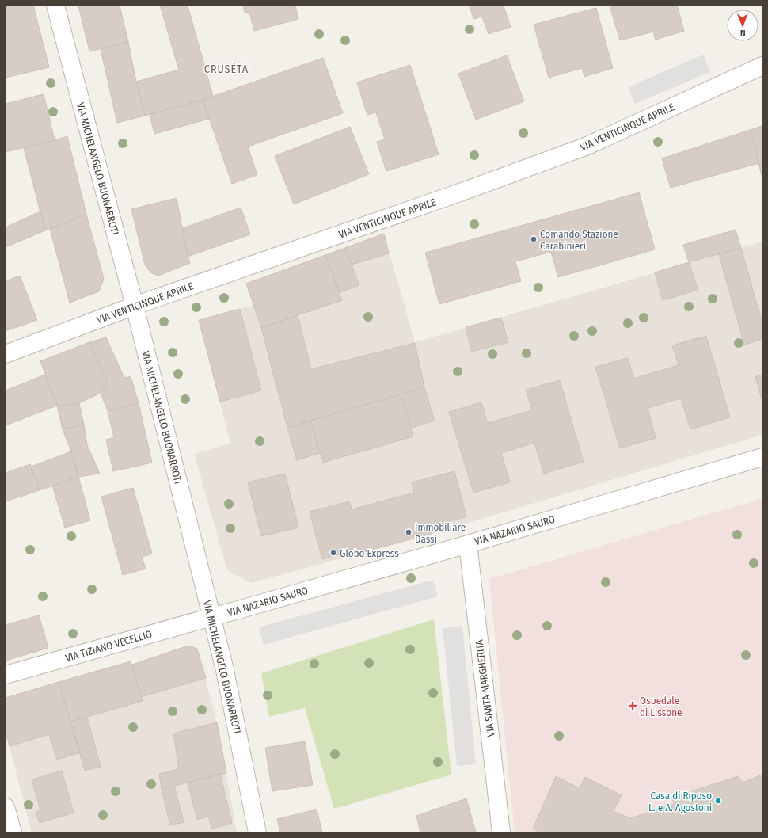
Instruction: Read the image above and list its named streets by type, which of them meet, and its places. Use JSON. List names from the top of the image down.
{
  "streets": {
    "street": [
      "VIA VENTICINQUE APRILE",
      "VIA MICHELANGELO BUONARROTI",
      "VIA NAZARIO SAURO",
      "VIA TIZIANO VECELLIO",
      "VIA SANTA MARGHERITA"
    ]
  },
  "crossings": [
    ["VIA VENTICINQUE APRILE", "VIA MICHELANGELO BUONARROTI"],
    ["VIA MICHELANGELO BUONARROTI", "VIA NAZARIO SAURO"],
    ["VIA MICHELANGELO BUONARROTI", "VIA TIZIANO VECELLIO"],
    ["VIA NAZARIO SAURO", "VIA TIZIANO VECELLIO"],
    ["VIA NAZARIO SAURO", "VIA SANTA MARGHERITA"]
  ],
  "districts": ["CRUSÈTA"],
  "places": {
    "other": [
      "Comando Stazione Carabinieri",
      "Immobiliare Dassi",
      "Globo Express",
      "Casa di Riposo L. e A. Agostoni"
    ],
    "health": ["Ospedale di Lissone"]
  },
  "north": "bottom"
}
